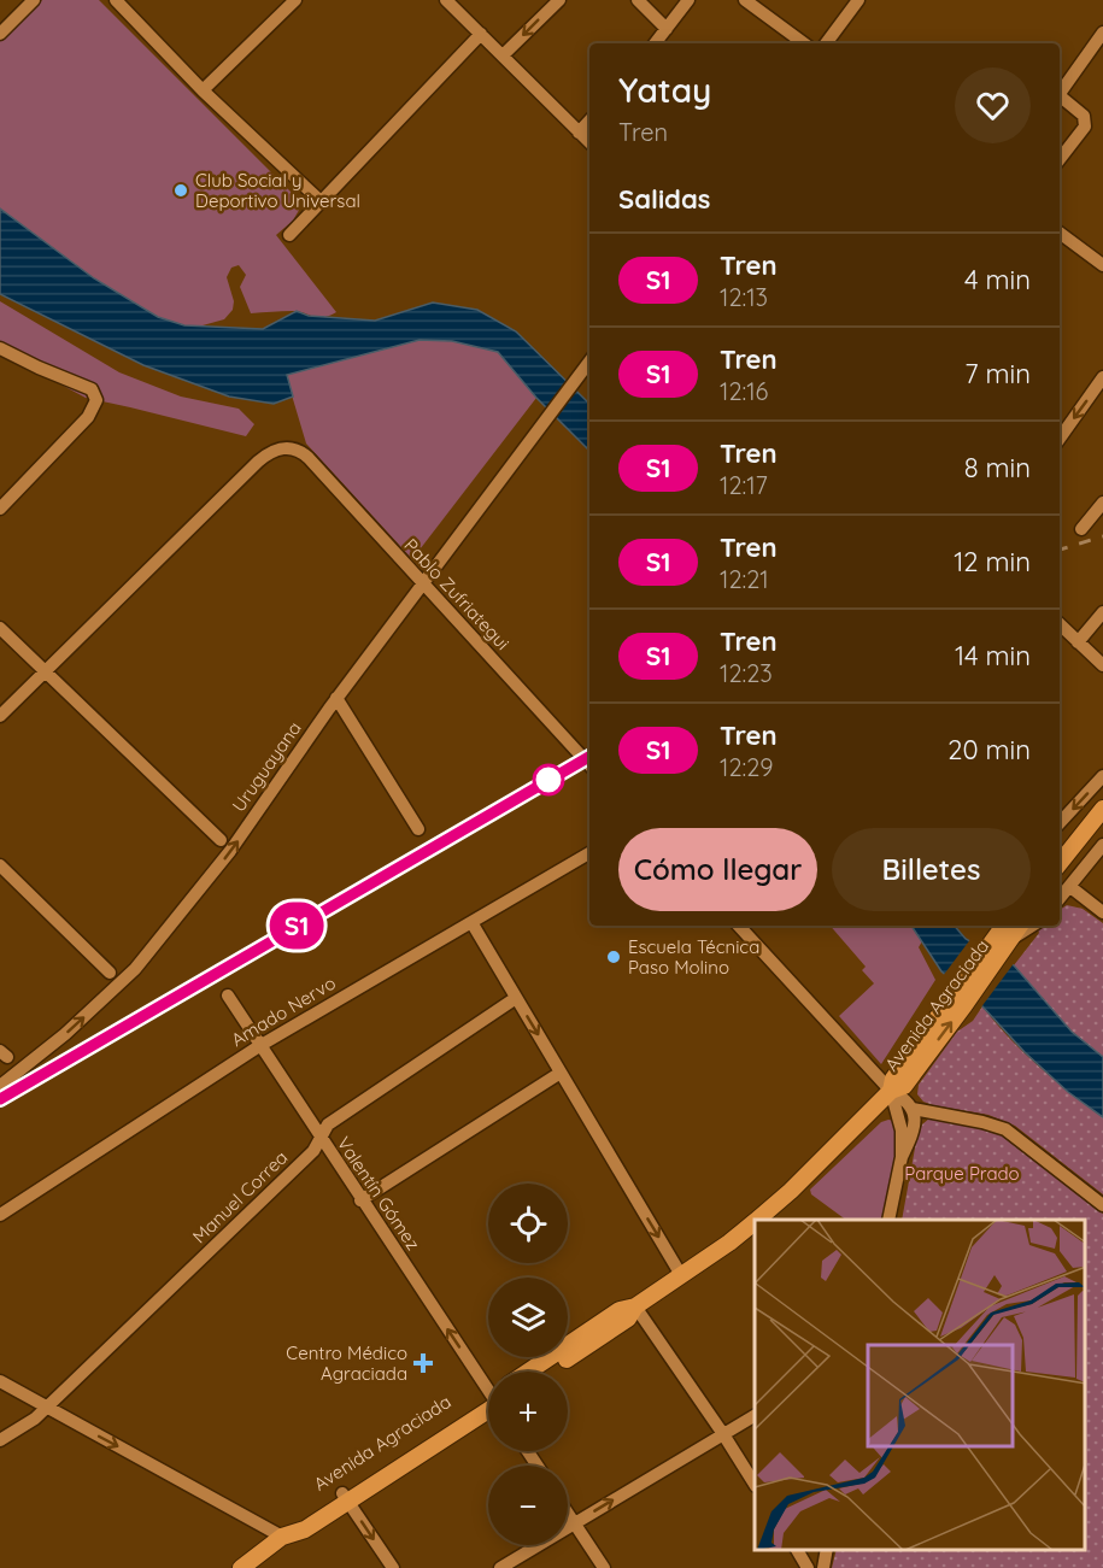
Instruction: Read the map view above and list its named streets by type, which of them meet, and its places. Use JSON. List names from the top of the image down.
{
  "streets": {
    "main road": ["Avenida Agraciada"],
    "street": [
      "Pablo Zufriategui",
      "Uruguayana",
      "Amado Nervo",
      "Valentín Gómez",
      "Manuel Correa"
    ]
  },
  "crossings": [
    ["Pablo Zufriategui", "Uruguayana"],
    ["Amado Nervo", "Valentín Gómez"],
    ["Valentín Gómez", "Manuel Correa"]
  ],
  "one_way": ["Uruguayana", "Valentín Gómez"],
  "parks": ["Parque Prado"],
  "places": {
    "other": ["Club Social y Deportivo Universal", "Escuela Técnica Paso Molino"],
    "health": ["Centro Médico Agraciada"]
  },
  "page": {
    "on_map": "S1",
    "heading": [
      ["Yatay", "Tren"],
      "Salidas"
    ],
    "list": [
      {
        "mark": "S1",
        "name": "Tren",
        "note": "12:13",
        "value": "4 min"
      },
      {
        "mark": "S1",
        "name": "Tren",
        "note": "12:16",
        "value": "7 min"
      },
      {
        "mark": "S1",
        "name": "Tren",
        "note": "12:17",
        "value": "8 min"
      },
      {
        "mark": "S1",
        "name": "Tren",
        "note": "12:21",
        "value": "12 min"
      },
      {
        "mark": "S1",
        "name": "Tren",
        "note": "12:23",
        "value": "14 min"
      },
      {
        "mark": "S1",
        "name": "Tren",
        "note": "12:29",
        "value": "20 min"
      }
    ],
    "buttons": ["Cómo llegar", "Billetes"],
    "map_buttons": ["+", "−"]
  }
}
